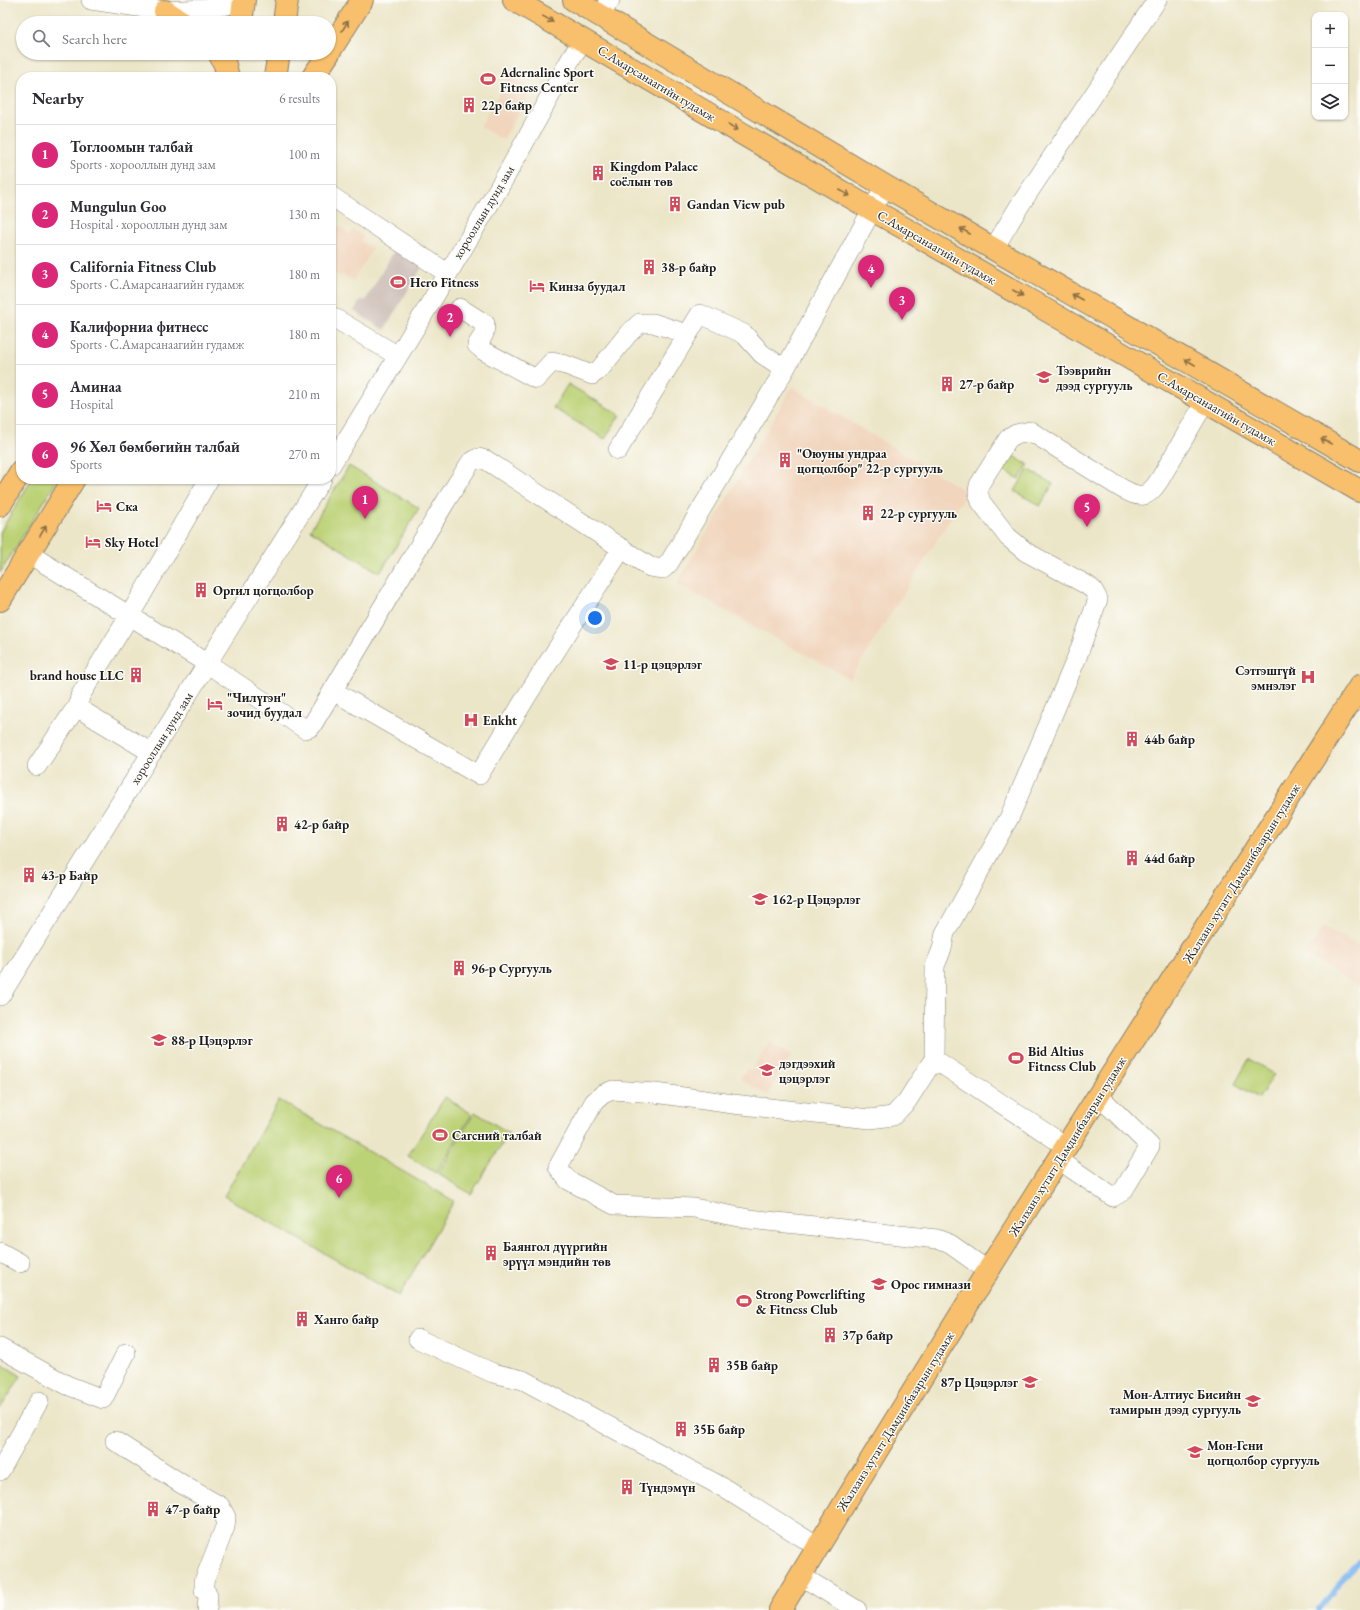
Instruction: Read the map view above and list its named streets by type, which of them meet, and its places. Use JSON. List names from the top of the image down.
{
  "streets": {
    "main road": ["С.Амарсанаагийн гудамж", "Жалханз хутагт Дамдинбазарын гудамж"],
    "street": ["хорооллын дунд зам"]
  },
  "crossings": [
    ["С.Амарсанаагийн гудамж", "хорооллын дунд зам"]
  ],
  "places": {
    "sports": [
      "Adernaline Sport Fitness Center",
      "Hero Fitness",
      "Bid Altius Fitness Club",
      "Сагсний талбай",
      "Strong Powerlifting & Fitness Club"
    ],
    "building": [
      "22р байр",
      "Kingdom Palace соёлын төв",
      "Gandan View pub",
      "38-р байр",
      "27-р байр",
      "\"Оюуны ундраа цогцолбор\" 22-р сургууль",
      "22-р сургууль",
      "Oргил цогцолбор",
      "brand house LLC",
      "44b байр",
      "42-p байр",
      "44d байр",
      "43-р Байр",
      "96-р Сургууль",
      "Баянгол дүүргийн эрүүл мэндийн төв",
      "Ханго байр",
      "37р байр",
      "35В байр",
      "35Б байр",
      "Түндэмүн",
      "47-р байр"
    ],
    "hotel": [
      "Кинза буудал",
      "Ска",
      "Sky Hotel",
      "\"Чилүгэн\" зочид буудал"
    ],
    "school or university": [
      "Тээврийн дээд сургууль",
      "11-р цэцэрлэг",
      "162-р Цэцэрлэг",
      "88-р Цэцэрлэг",
      "дэгдээхий цэцэрлэг",
      "Орос гимнази",
      "87р Цэцэрлэг",
      "Мон-Алтиус Биеийн тамирын дээд сургууль",
      "Мон-Гени цогцолбор сургууль"
    ],
    "hospital": ["Сэтгэшгүй эмнэлэг", "Enkht"]
  },
  "page": {
    "map_buttons": ["+", "−"],
    "search": "Search here",
    "heading": ["Nearby", "6 results"],
    "list": [
      {
        "mark": "1",
        "name": "Тоглоомын талбай",
        "note": "Sports · хорооллын дунд зам",
        "value": "100 m"
      },
      {
        "mark": "2",
        "name": "Mungulun Goo",
        "note": "Hospital · хорооллын дунд зам",
        "value": "130 m"
      },
      {
        "mark": "3",
        "name": "California Fitness Club",
        "note": "Sports · С.Амарсанаагийн гудамж",
        "value": "180 m"
      },
      {
        "mark": "4",
        "name": "Калифорниа фитнесс",
        "note": "Sports · С.Амарсанаагийн гудамж",
        "value": "180 m"
      },
      {
        "mark": "5",
        "name": "Аминаа",
        "note": "Hospital",
        "value": "210 m"
      },
      {
        "mark": "6",
        "name": "96 Хөл бөмбөгийн талбай",
        "note": "Sports",
        "value": "270 m"
      }
    ],
    "pins": [
      "4",
      "3",
      "2",
      "1",
      "5",
      "6"
    ]
  }
}
